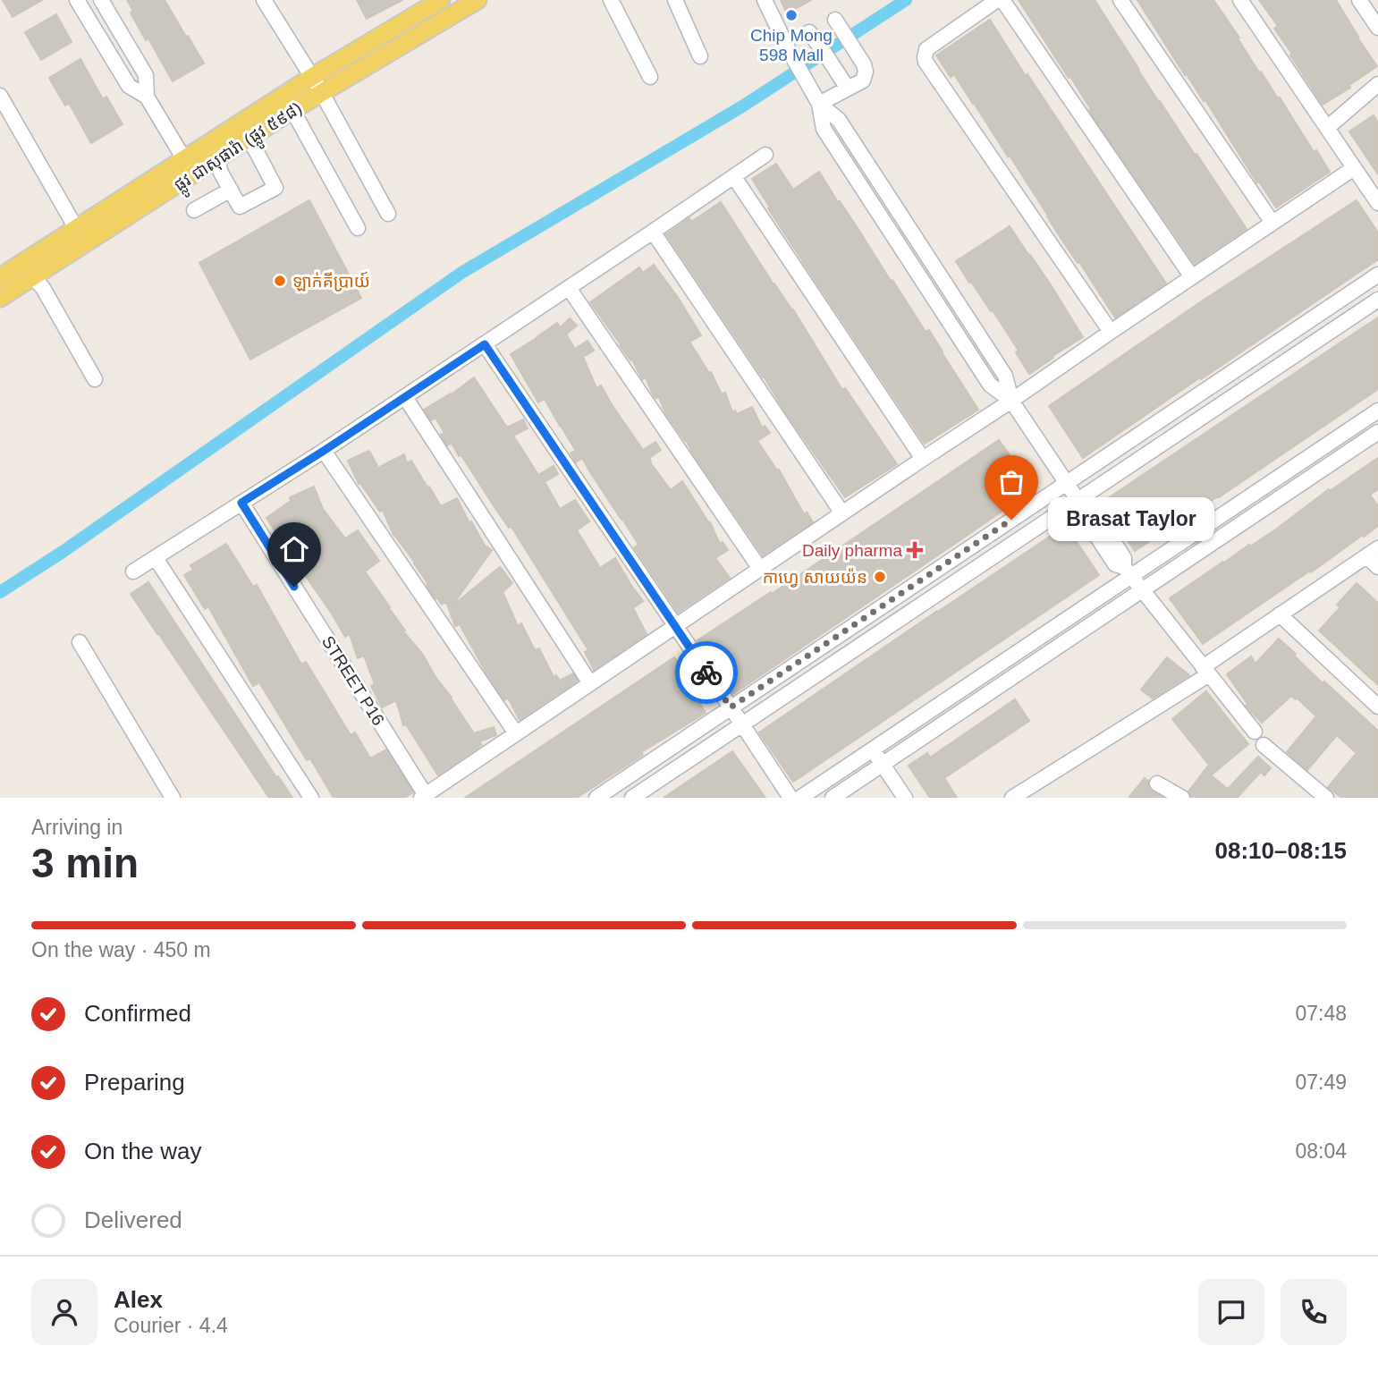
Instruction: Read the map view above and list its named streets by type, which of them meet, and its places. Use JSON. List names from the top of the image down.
{
  "streets": {
    "main road": ["ផ្លូវ ជាសុផារ៉ា (ផ្លូវ ៥៩៨)"],
    "street": ["STREET P16"]
  },
  "places": {
    "other": [
      "Chip Mong 598 Mall",
      "ឡាក់គីប្រាយ៍",
      "Brasat Taylor",
      "កាហ្វេ សាយយ៉ន"
    ],
    "health": ["Daily pharma"]
  },
  "page": {
    "bubble": "Brasat Taylor",
    "heading": ["3 min", "Arriving in", "08:10–08:15"],
    "panel": ["Alex", "Courier · 4.4"],
    "bar": "On the way · 450 m",
    "list": [
      ["Confirmed", "07:48"],
      ["Preparing", "07:49"],
      ["On the way", "08:04"],
      "Delivered"
    ]
  }
}
